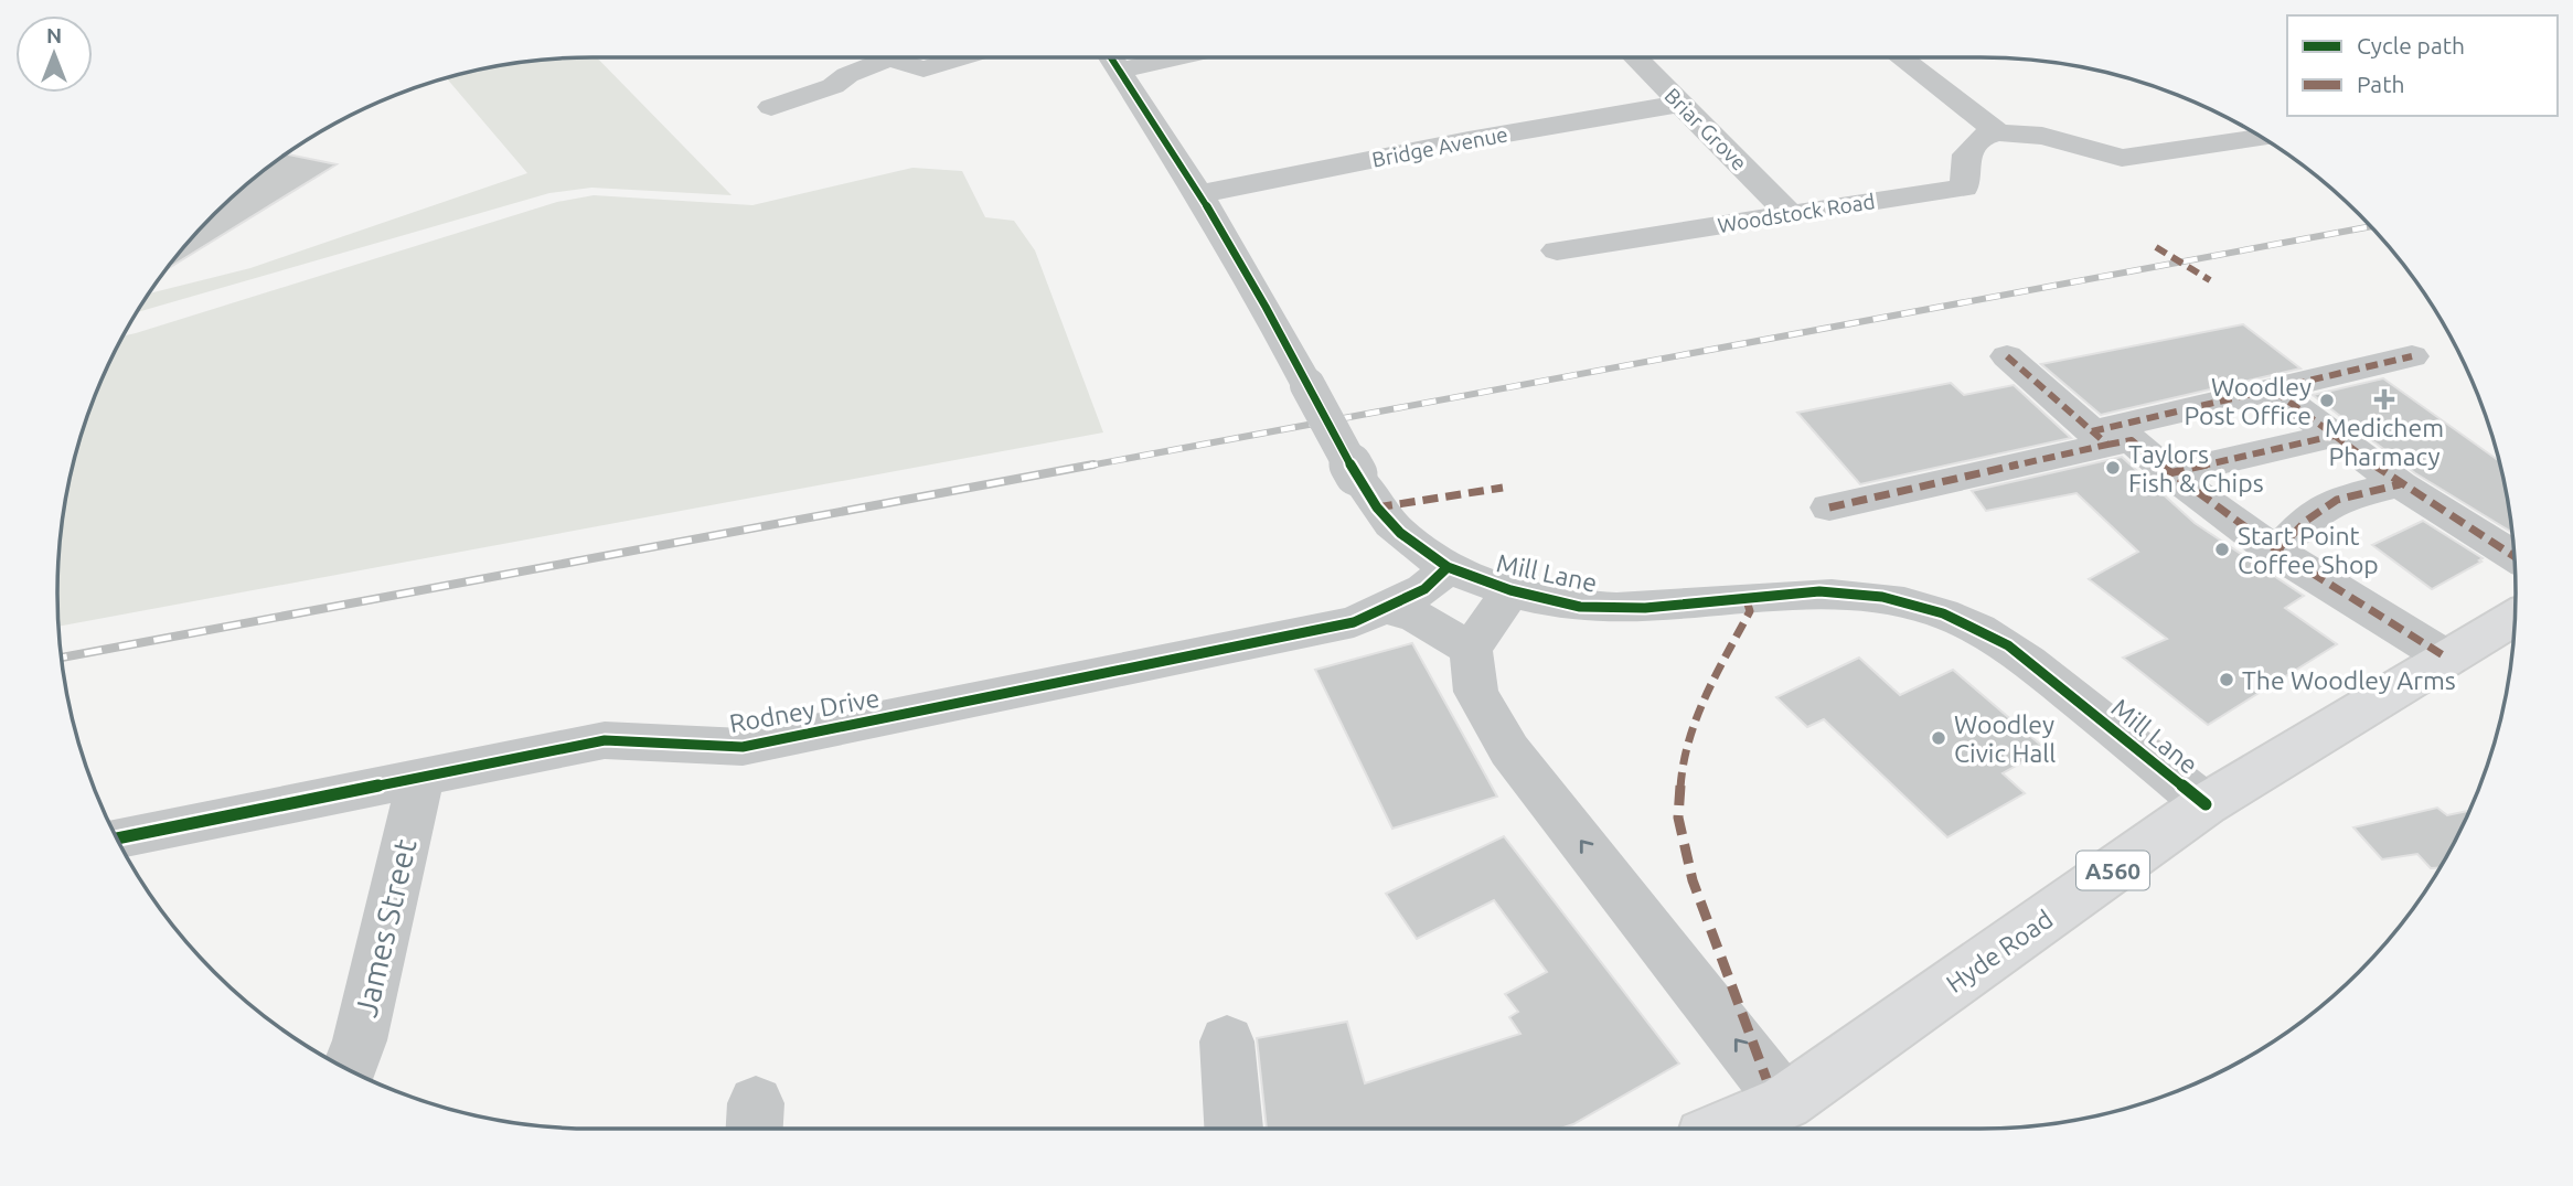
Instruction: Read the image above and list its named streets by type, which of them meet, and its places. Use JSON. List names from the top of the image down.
{
  "streets": {
    "main road": ["A560", "Hyde Road"],
    "street": [
      "Briar Grove",
      "Bridge Avenue",
      "Woodstock Road",
      "Mill Lane",
      "Rodney Drive",
      "James Street"
    ]
  },
  "crossings": [
    ["Briar Grove", "Bridge Avenue"],
    ["Briar Grove", "Woodstock Road"],
    ["Bridge Avenue", "Mill Lane"],
    ["Mill Lane", "Rodney Drive"],
    ["Mill Lane", "Hyde Road"],
    ["Rodney Drive", "James Street"]
  ],
  "places": {
    "health": ["Medichem Pharmacy"],
    "other": [
      "Woodley Post Office",
      "Taylors Fish & Chips",
      "Start Point Coffee Shop",
      "The Woodley Arms",
      "Woodley Civic Hall"
    ]
  },
  "legend": ["Cycle path", "Path"],
  "north": "top"
}
